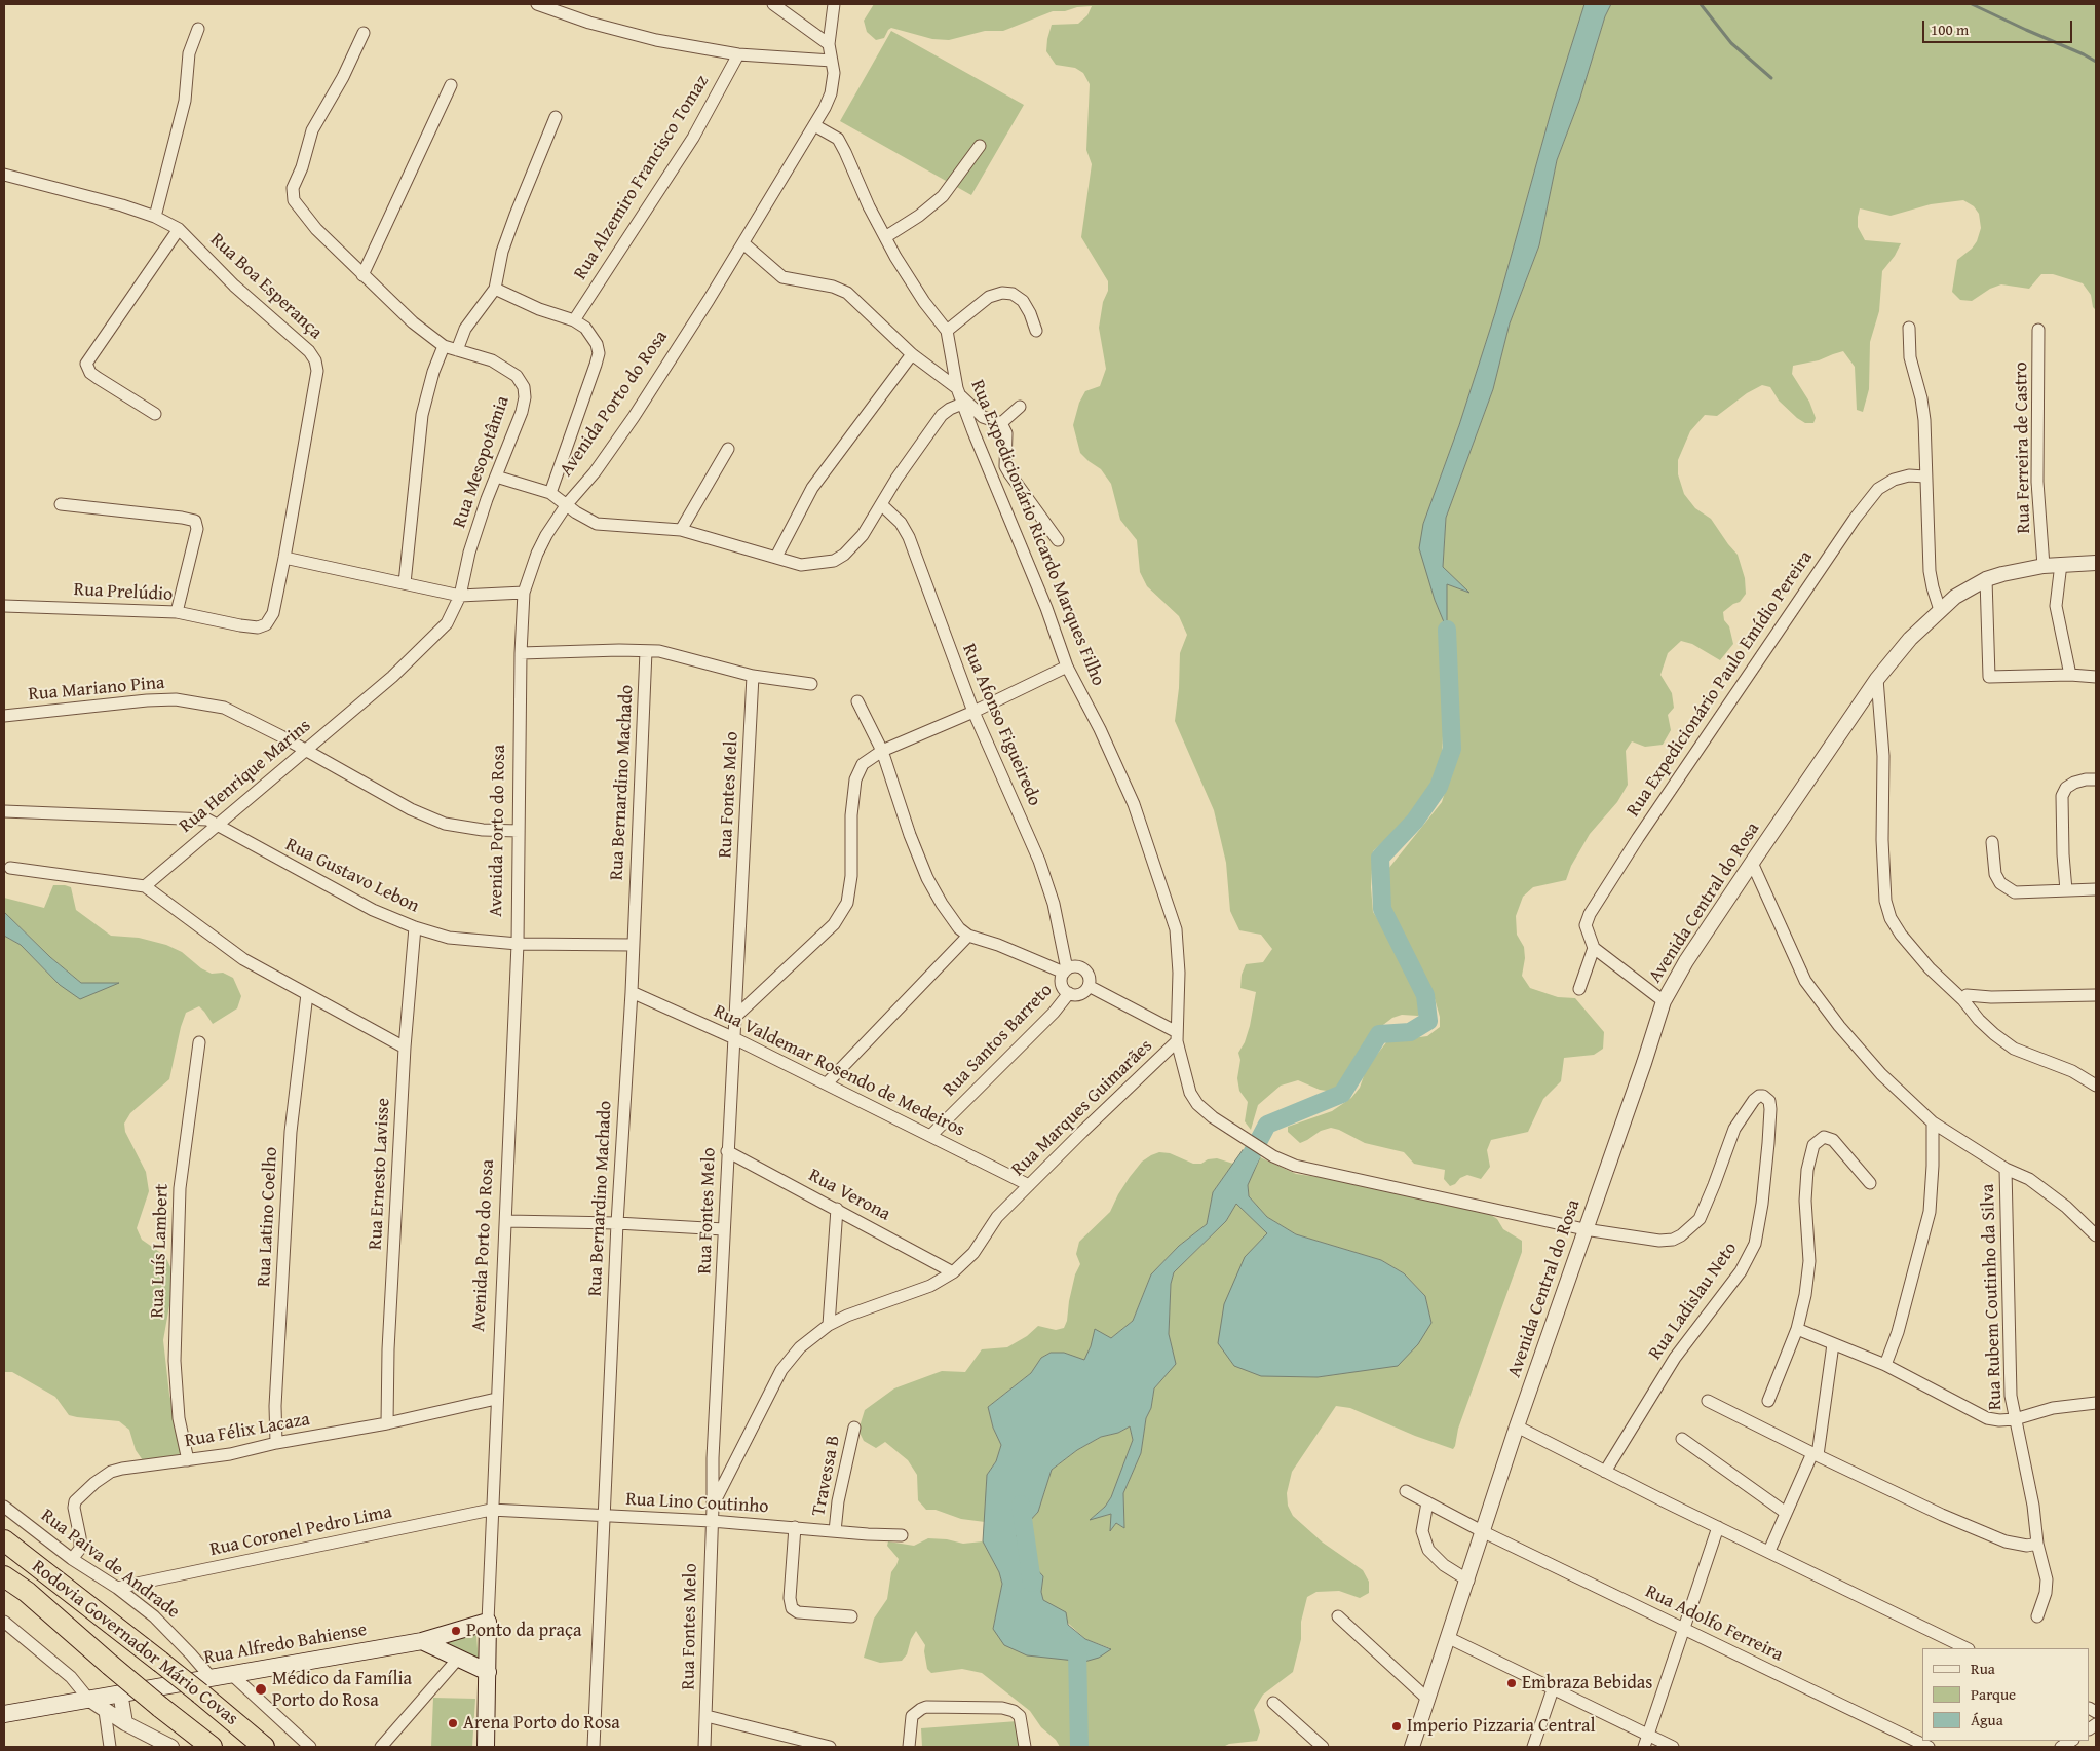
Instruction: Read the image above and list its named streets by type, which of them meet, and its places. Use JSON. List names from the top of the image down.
{
  "streets": {
    "highway": ["Rodovia Governador Mário Covas"],
    "main road": ["Avenida Porto do Rosa", "Rua Alfredo Bahiense"],
    "street": [
      "Rua Alzemiro Francisco Tomaz",
      "Rua Boa Esperança",
      "Rua Ferreira de Castro",
      "Rua Mesopotâmia",
      "Rua Expedicionário Ricardo Marques Filho",
      "Rua Prelúdio",
      "Rua Expedicionário Paulo Emídio Pereira",
      "Rua Mariano Pina",
      "Rua Afonso Figueiredo",
      "Rua Henrique Marins",
      "Rua Bernardino Machado",
      "Rua Fontes Melo",
      "Rua Gustavo Lebon",
      "Avenida Central do Rosa",
      "Rua Santos Barreto",
      "Rua Valdemar Rosendo de Medeiros",
      "Rua Marques Guimarães",
      "Rua Ernesto Lavisse",
      "Rua Verona",
      "Rua Latino Coelho",
      "Rua Luís Lambert",
      "Rua Rubem Coutinho da Silva",
      "Rua Ladislau Neto",
      "Rua Félix Lacaza",
      "Travessa B",
      "Rua Lino Coutinho",
      "Rua Coronel Pedro Lima",
      "Rua Paiva de Andrade",
      "Rua Adolfo Ferreira"
    ]
  },
  "crossings": [
    ["Rua Boa Esperança", "Rua Prelúdio"],
    ["Avenida Porto do Rosa", "Rua Expedicionário Ricardo Marques Filho"],
    ["Avenida Porto do Rosa", "Rua Mariano Pina"],
    ["Avenida Porto do Rosa", "Rua Gustavo Lebon"],
    ["Avenida Porto do Rosa", "Rua Félix Lacaza"],
    ["Avenida Porto do Rosa", "Rua Lino Coutinho"],
    ["Avenida Porto do Rosa", "Rua Coronel Pedro Lima"],
    ["Avenida Porto do Rosa", "Rua Alfredo Bahiense"],
    ["Rua Ferreira de Castro", "Avenida Central do Rosa"],
    ["Rua Mesopotâmia", "Rua Henrique Marins"],
    ["Rua Expedicionário Ricardo Marques Filho", "Rua Marques Guimarães"],
    ["Rua Mariano Pina", "Rua Henrique Marins"],
    ["Rua Afonso Figueiredo", "Rua Santos Barreto"],
    ["Rua Henrique Marins", "Rua Gustavo Lebon"],
    ["Rua Bernardino Machado", "Rua Gustavo Lebon"],
    ["Rua Bernardino Machado", "Rua Valdemar Rosendo de Medeiros"],
    ["Rua Bernardino Machado", "Rua Lino Coutinho"],
    ["Rua Fontes Melo", "Rua Valdemar Rosendo de Medeiros"],
    ["Rua Fontes Melo", "Rua Marques Guimarães"],
    ["Rua Fontes Melo", "Rua Verona"],
    ["Rua Fontes Melo", "Rua Lino Coutinho"],
    ["Rua Gustavo Lebon", "Rua Ernesto Lavisse"],
    ["Avenida Central do Rosa", "Rua Marques Guimarães"],
    ["Avenida Central do Rosa", "Rua Ladislau Neto"],
    ["Avenida Central do Rosa", "Rua Adolfo Ferreira"],
    ["Rua Santos Barreto", "Rua Valdemar Rosendo de Medeiros"],
    ["Rua Valdemar Rosendo de Medeiros", "Rua Marques Guimarães"],
    ["Rua Marques Guimarães", "Rua Verona"],
    ["Rua Marques Guimarães", "Rua Ladislau Neto"],
    ["Rua Ernesto Lavisse", "Rua Félix Lacaza"],
    ["Rua Latino Coelho", "Rua Félix Lacaza"],
    ["Rua Luís Lambert", "Rua Félix Lacaza"],
    ["Rua Félix Lacaza", "Rua Paiva de Andrade"],
    ["Travessa B", "Rua Lino Coutinho"],
    ["Rua Lino Coutinho", "Rua Coronel Pedro Lima"],
    ["Rua Coronel Pedro Lima", "Rua Paiva de Andrade"],
    ["Rua Paiva de Andrade", "Rodovia Governador Mário Covas"],
    ["Rua Paiva de Andrade", "Rua Alfredo Bahiense"],
    ["Rodovia Governador Mário Covas", "Rua Alfredo Bahiense"]
  ],
  "places": [
    "Ponto da praça",
    "Embraza Bebidas",
    "Médico da Família Porto do Rosa",
    "Arena Porto do Rosa",
    "Imperio Pizzaria Central"
  ],
  "legend": ["Rua", "Parque", "Água"],
  "scale_bar": "100 m"
}
